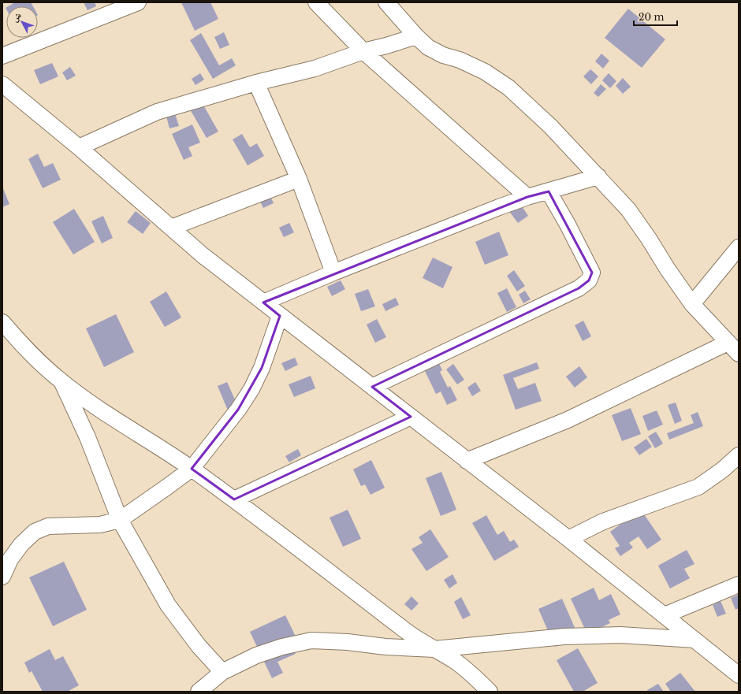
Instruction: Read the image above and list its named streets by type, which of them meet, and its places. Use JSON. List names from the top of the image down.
{
  "scale_bar": "20 m",
  "north": "top left"
}
